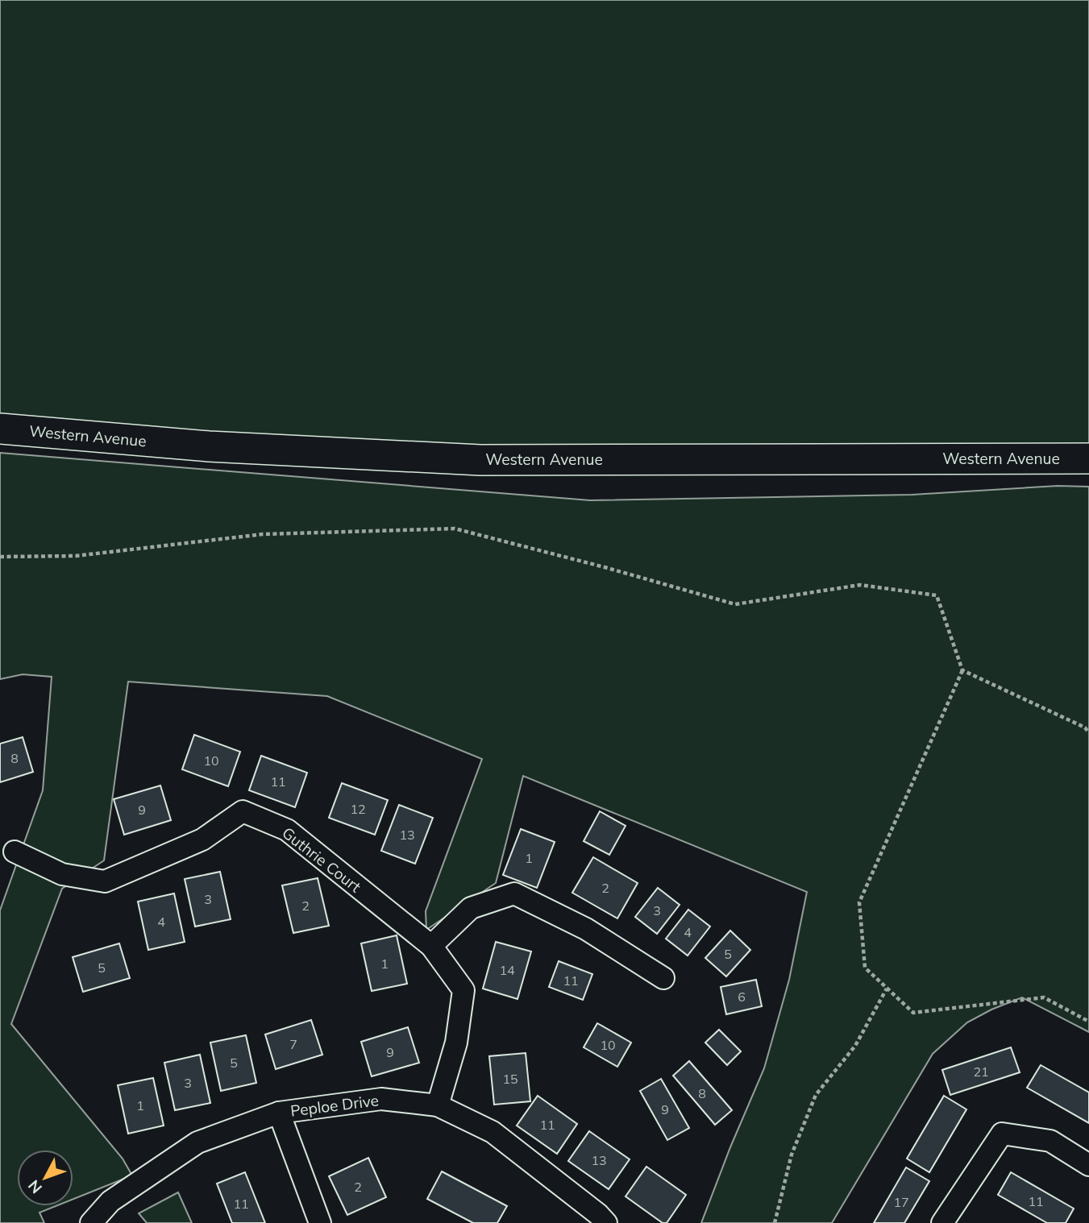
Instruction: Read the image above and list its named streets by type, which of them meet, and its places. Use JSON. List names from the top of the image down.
{
  "streets": {
    "main road": ["Western Avenue"],
    "street": ["Guthrie Court", "Peploe Drive"]
  },
  "crossings": [
    ["Guthrie Court", "Peploe Drive"]
  ],
  "house_numbers": [
    "8",
    "10",
    "11",
    "12",
    "9",
    "13",
    "1",
    "2",
    "3",
    "2",
    "3",
    "4",
    "4",
    "5",
    "1",
    "5",
    "14",
    "11",
    "6",
    "7",
    "10",
    "9",
    "5",
    "21",
    "15",
    "3",
    "8",
    "1",
    "9",
    "11",
    "13",
    "2",
    "11",
    "17",
    "11"
  ],
  "north": "bottom left"
}
